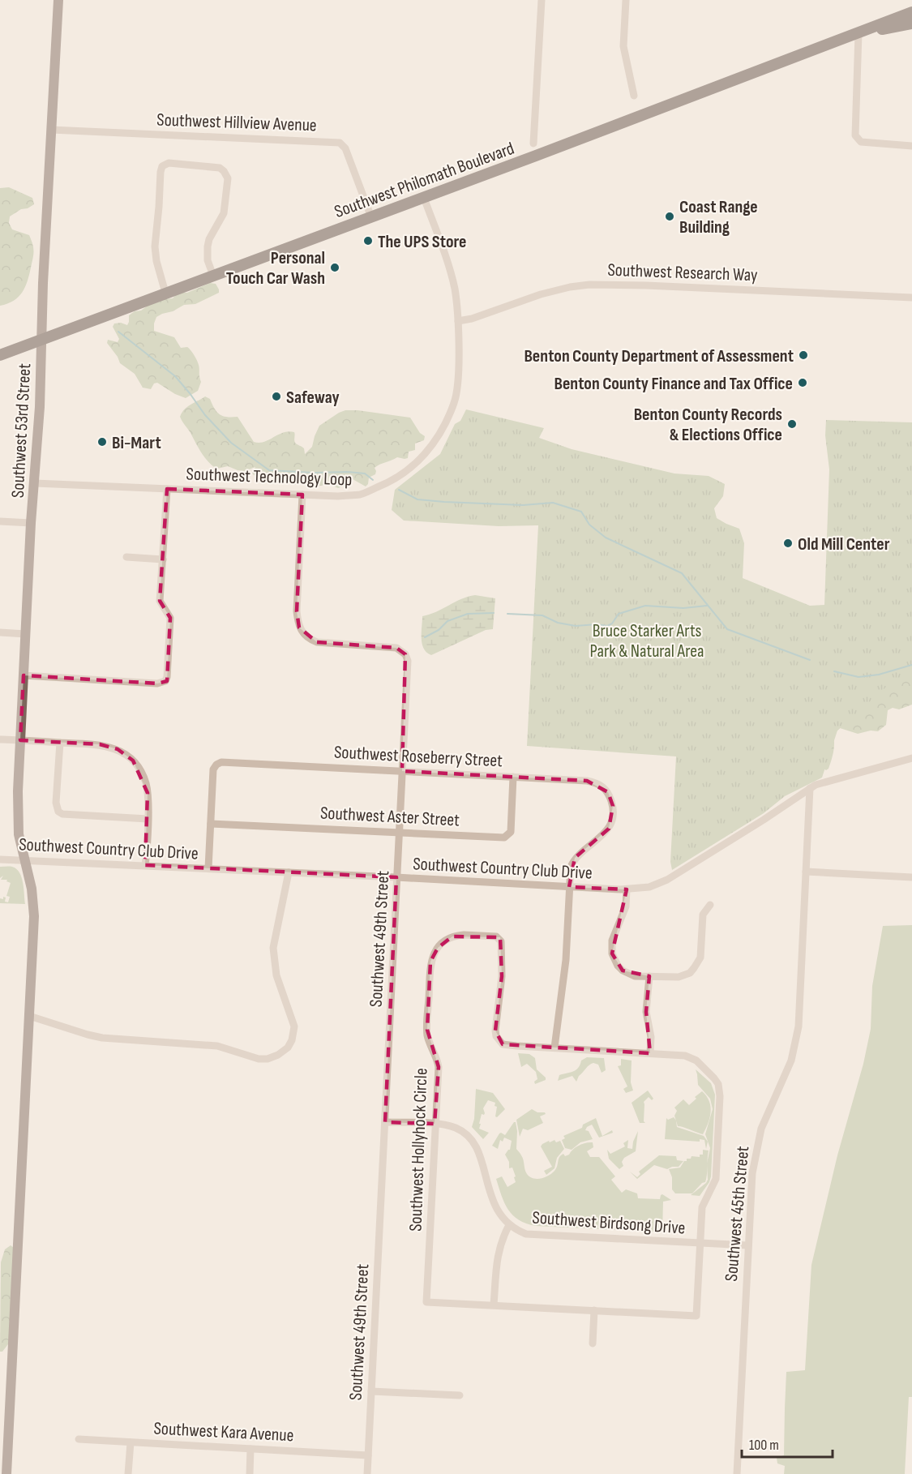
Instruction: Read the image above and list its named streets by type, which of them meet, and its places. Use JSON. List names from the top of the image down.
{
  "streets": {
    "highway": ["Southwest Philomath Boulevard"],
    "main road": ["Southwest 53rd Street"],
    "street": [
      "Southwest Hillview Avenue",
      "Southwest Research Way",
      "Southwest Technology Loop",
      "Southwest Roseberry Street",
      "Southwest Aster Street",
      "Southwest Country Club Drive",
      "Southwest 49th Street",
      "Southwest Hollyhock Circle",
      "Southwest 45th Street",
      "Southwest Birdsong Drive",
      "Southwest Kara Avenue"
    ]
  },
  "crossings": [
    ["Southwest Hillview Avenue", "Southwest Philomath Boulevard"],
    ["Southwest Hillview Avenue", "Southwest 53rd Street"],
    ["Southwest Philomath Boulevard", "Southwest 53rd Street"],
    ["Southwest Philomath Boulevard", "Southwest Technology Loop"],
    ["Southwest Research Way", "Southwest Technology Loop"],
    ["Southwest 53rd Street", "Southwest Technology Loop"],
    ["Southwest 53rd Street", "Southwest Country Club Drive"],
    ["Southwest Technology Loop", "Southwest 49th Street"],
    ["Southwest Roseberry Street", "Southwest Aster Street"],
    ["Southwest Roseberry Street", "Southwest Country Club Drive"],
    ["Southwest Roseberry Street", "Southwest 49th Street"],
    ["Southwest Roseberry Street", "Southwest Hollyhock Circle"],
    ["Southwest Aster Street", "Southwest 49th Street"],
    ["Southwest Country Club Drive", "Southwest 49th Street"],
    ["Southwest Country Club Drive", "Southwest 45th Street"],
    ["Southwest 49th Street", "Southwest Birdsong Drive"],
    ["Southwest 49th Street", "Southwest Kara Avenue"],
    ["Southwest Hollyhock Circle", "Southwest Birdsong Drive"],
    ["Southwest 45th Street", "Southwest Birdsong Drive"]
  ],
  "parks": ["Bruce Starker Arts Park & Natural Area"],
  "places": [
    "Coast Range Building",
    "The UPS Store",
    "Personal Touch Car Wash",
    "Benton County Department of Assessment",
    "Benton County Finance and Tax Office",
    "Safeway",
    "Benton County Records & Elections Office",
    "Bi-Mart",
    "Old Mill Center"
  ],
  "scale_bar": "100 m"
}
